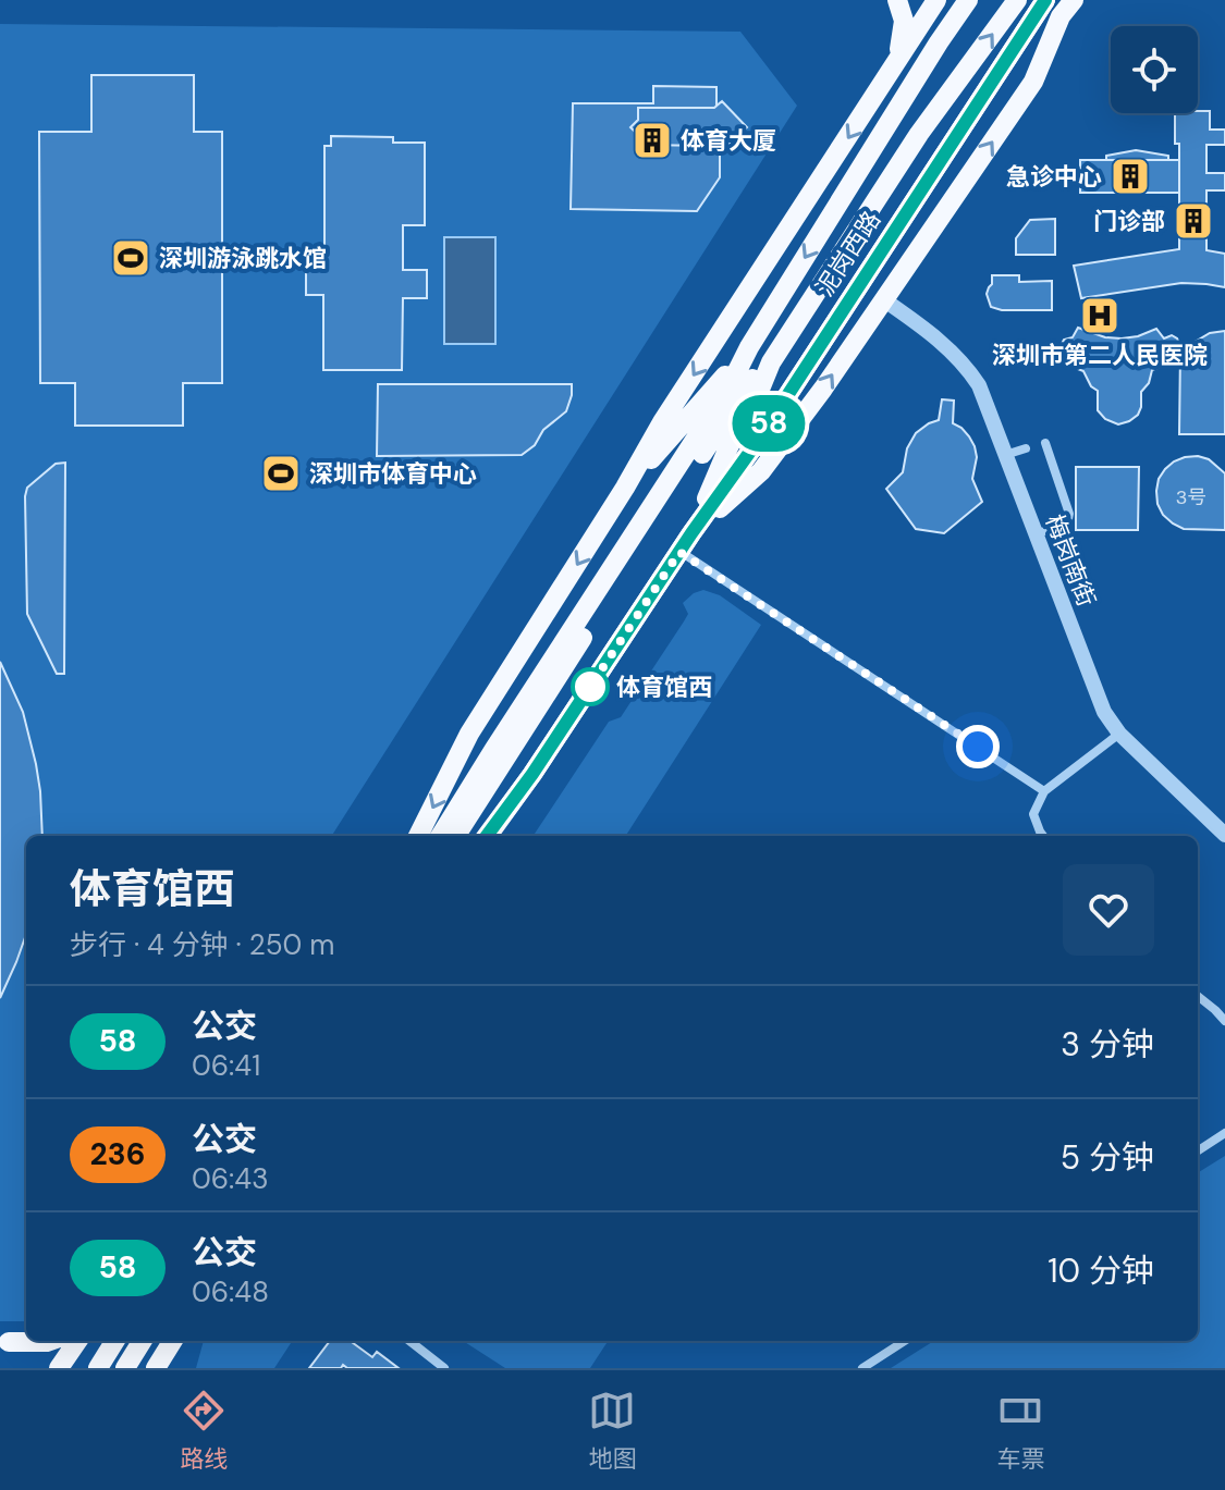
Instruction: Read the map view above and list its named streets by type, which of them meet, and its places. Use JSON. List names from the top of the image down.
{
  "streets": {
    "main road": ["泥岗西路"],
    "street": ["梅岗南街"]
  },
  "places": {
    "building": ["体育大厦", "急诊中心", "门诊部"],
    "sports": ["深圳游泳跳水馆", "深圳市体育中心"],
    "hospital": ["深圳市第二人民医院"],
    "other": ["体育馆西"]
  },
  "lines": ["bus line 58"],
  "house_numbers": ["3号"],
  "page": {
    "on_map": "58",
    "heading": ["体育馆西", "步行 · 4 分钟 · 250 m"],
    "list": [
      {
        "mark": "58",
        "name": "公交",
        "note": "06:41",
        "value": "3 分钟"
      },
      {
        "mark": "236",
        "name": "公交",
        "note": "06:43",
        "value": "5 分钟"
      },
      {
        "mark": "58",
        "name": "公交",
        "note": "06:48",
        "value": "10 分钟"
      }
    ],
    "tabs": ["路线", "地图", "车票"]
  }
}
